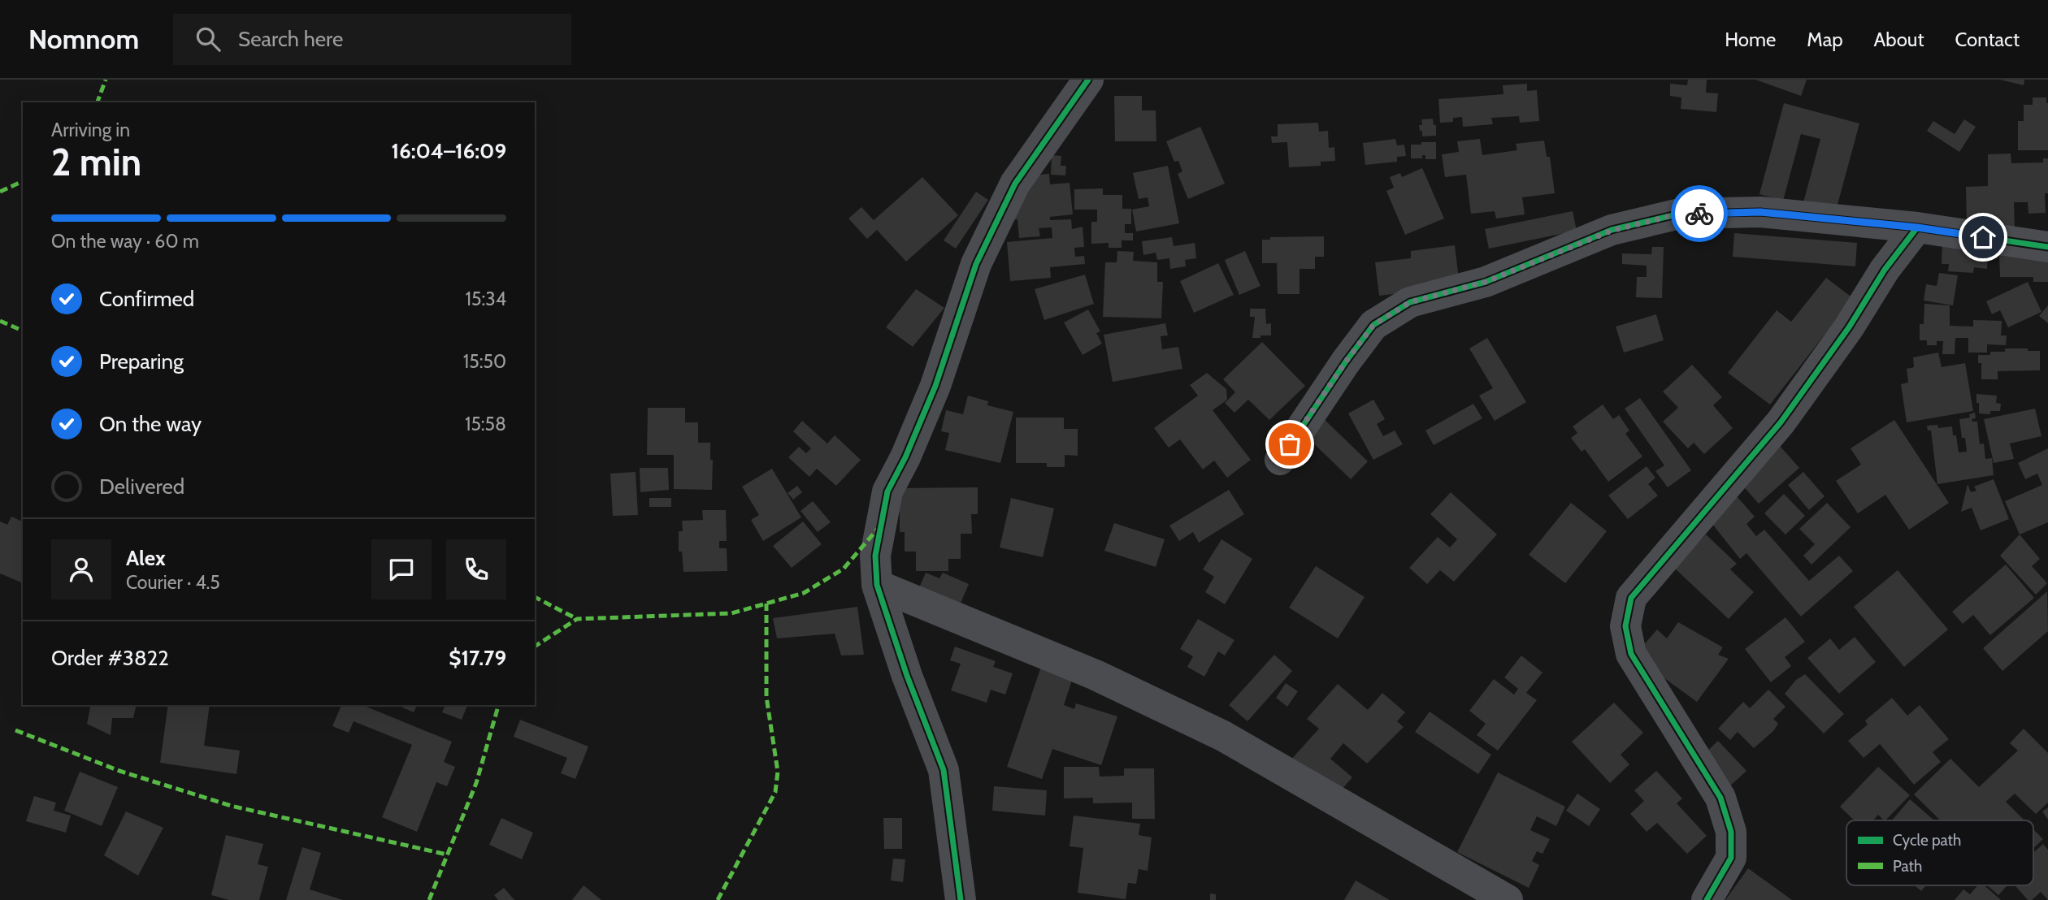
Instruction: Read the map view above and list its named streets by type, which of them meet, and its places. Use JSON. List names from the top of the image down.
{
  "legend": ["Cycle path", "Path"],
  "page": {
    "header": "Nomnom",
    "search": "Search here",
    "nav": [
      "Home",
      "Map",
      "About",
      "Contact"
    ],
    "heading": ["2 min", "Arriving in", "16:04–16:09"],
    "panel": [
      "Alex",
      "Courier · 4.5",
      "Order #3822",
      "$17.79"
    ],
    "bar": "On the way · 60 m",
    "list": [
      ["Confirmed", "15:34"],
      ["Preparing", "15:50"],
      ["On the way", "15:58"],
      "Delivered"
    ]
  }
}
